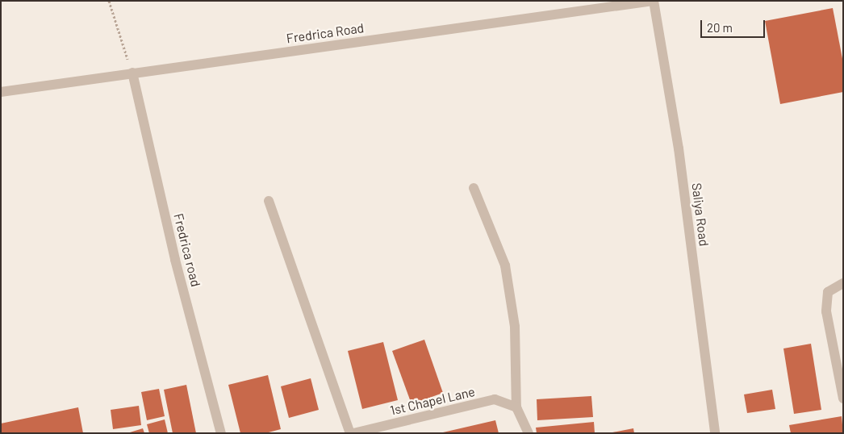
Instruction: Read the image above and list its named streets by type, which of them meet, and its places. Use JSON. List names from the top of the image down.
{
  "streets": {
    "street": [
      "Fredrica Road",
      "Saliya Road",
      "Fredrica road",
      "1st Chapel Lane"
    ]
  },
  "crossings": [
    ["Fredrica Road", "Saliya Road"],
    ["Fredrica Road", "Fredrica road"]
  ],
  "scale_bar": "20 m"
}
